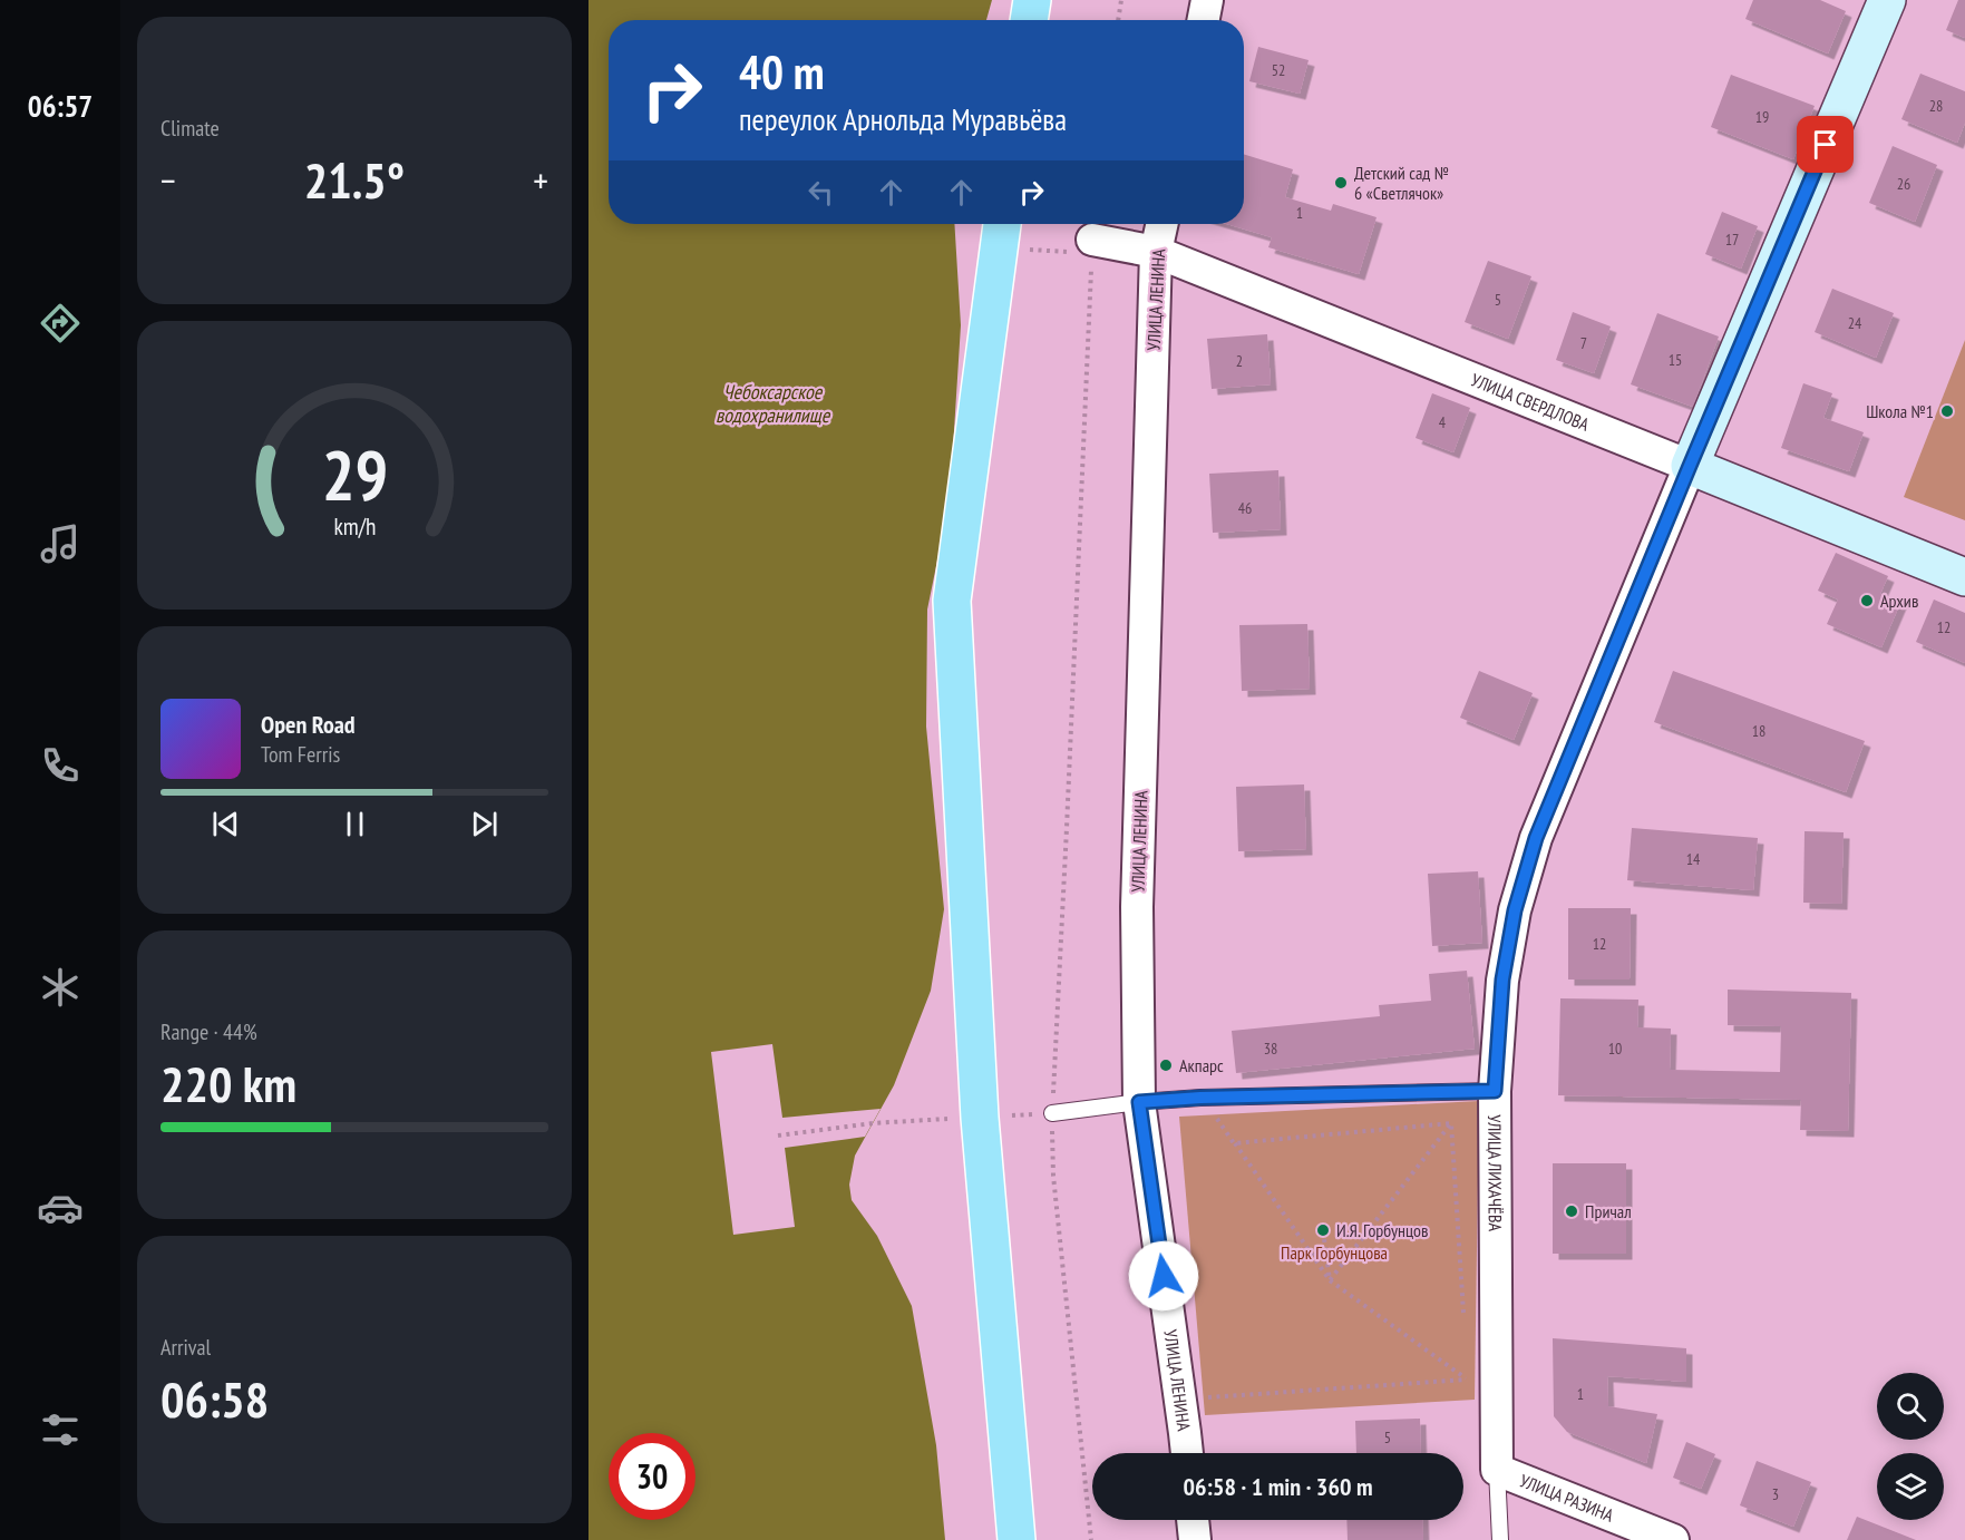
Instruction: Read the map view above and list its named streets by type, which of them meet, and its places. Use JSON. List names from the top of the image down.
{
  "streets": {
    "main road": ["УЛИЦА СВЕРДЛОВА", "УЛИЦА ЛИХАЧЁВА"],
    "street": ["УЛИЦА ЛЕНИНА", "УЛИЦА РАЗИНА"]
  },
  "crossings": [
    ["УЛИЦА ЛЕНИНА", "УЛИЦА СВЕРДЛОВА"],
    ["УЛИЦА СВЕРДЛОВА", "УЛИЦА ЛИХАЧЁВА"],
    ["УЛИЦА ЛИХАЧЁВА", "УЛИЦА РАЗИНА"]
  ],
  "water": ["Чебоксарское водохранилище"],
  "parks": ["Парк Горбунцова"],
  "places": [
    "Детский сад № 6 «Светлячок»",
    "Школа №1",
    "Архив",
    "Акпарс",
    "Причал",
    "И.Я. Горбунцов"
  ],
  "house_numbers": [
    "52",
    "28",
    "19",
    "26",
    "1",
    "17",
    "5",
    "24",
    "7",
    "15",
    "2",
    "4",
    "46",
    "12",
    "18",
    "14",
    "12",
    "38",
    "10",
    "1",
    "5",
    "3"
  ],
  "page": {
    "tabs": "06:57",
    "tile": [
      "Climate",
      ["Range · 44%", "220 km"],
      ["Arrival", "06:58"]
    ],
    "turn": ["40 m", "переулок Арнольда Муравьёва"],
    "heat": ["−", "21.5°", "+"],
    "song": ["Open Road", "Tom Ferris"],
    "limit": "30",
    "trip": "06:58 · 1 min · 360 m",
    "gauge": ["29", "km/h"]
  }
}
